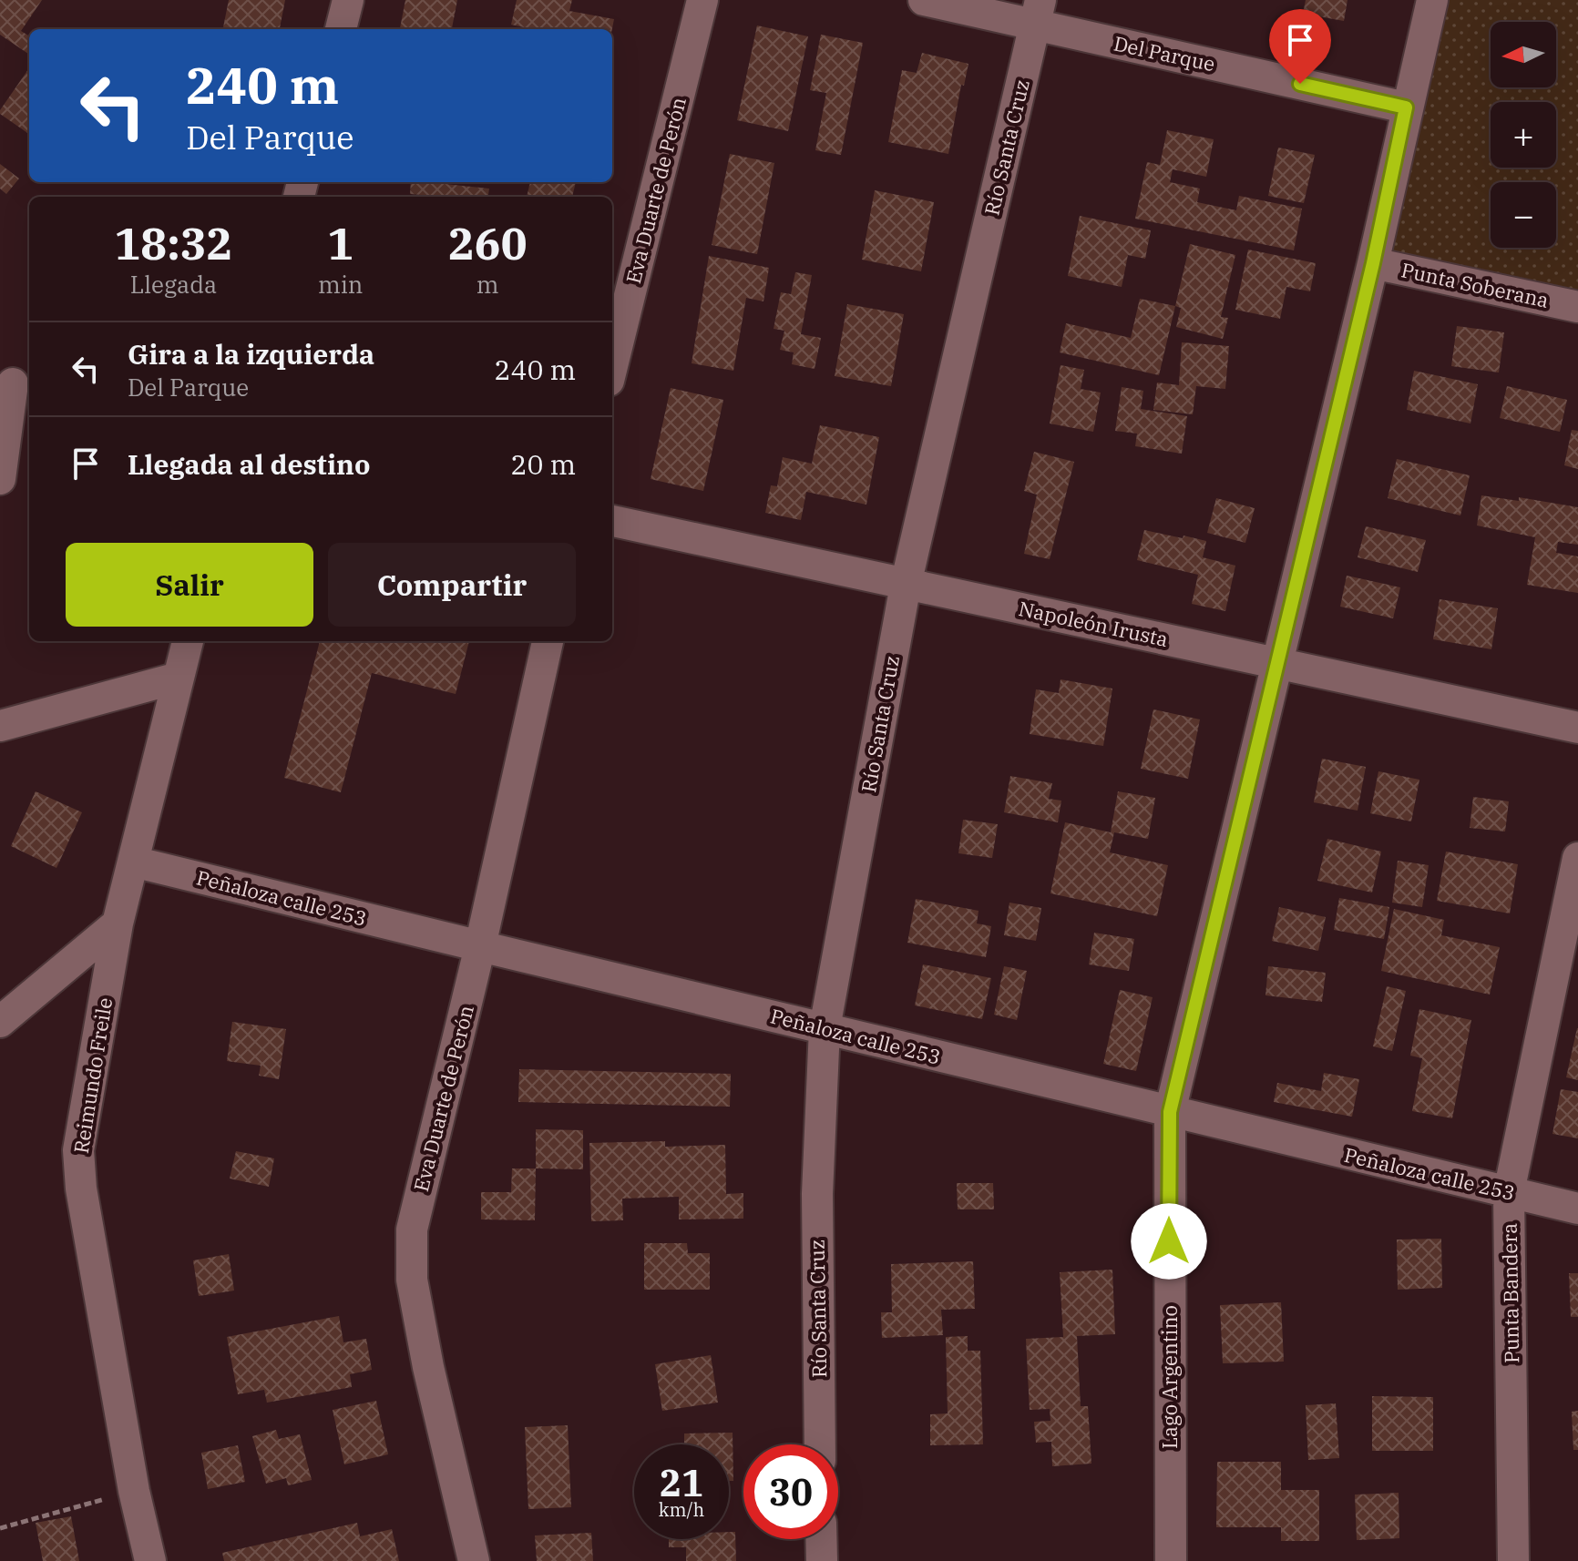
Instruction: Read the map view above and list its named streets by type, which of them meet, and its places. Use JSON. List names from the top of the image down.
{
  "streets": {
    "street": [
      "Del Parque",
      "Río Santa Cruz",
      "Eva Duarte de Perón",
      "Punta Soberana",
      "Napoleón Irusta",
      "Peñaloza calle 253",
      "Reimundo Freile",
      "Punta Bandera",
      "Lago Argentino"
    ]
  },
  "crossings": [
    ["Del Parque", "Río Santa Cruz"],
    ["Del Parque", "Lago Argentino"],
    ["Río Santa Cruz", "Napoleón Irusta"],
    ["Río Santa Cruz", "Peñaloza calle 253"],
    ["Eva Duarte de Perón", "Peñaloza calle 253"],
    ["Punta Soberana", "Lago Argentino"],
    ["Napoleón Irusta", "Lago Argentino"],
    ["Peñaloza calle 253", "Reimundo Freile"],
    ["Peñaloza calle 253", "Punta Bandera"],
    ["Peñaloza calle 253", "Lago Argentino"]
  ],
  "north": "left",
  "page": {
    "map_buttons": ["+", "−"],
    "turn": ["240 m", "Del Parque"],
    "eta": [
      "18:32",
      "Llegada",
      "1",
      "min",
      "260",
      "m"
    ],
    "list": [
      {
        "name": "Gira a la izquierda",
        "note": "Del Parque",
        "value": "240 m"
      },
      {
        "name": "Llegada al destino",
        "value": "20 m"
      }
    ],
    "buttons": ["Salir", "Compartir"],
    "speed": "21 km/h",
    "limit": "30"
  }
}
